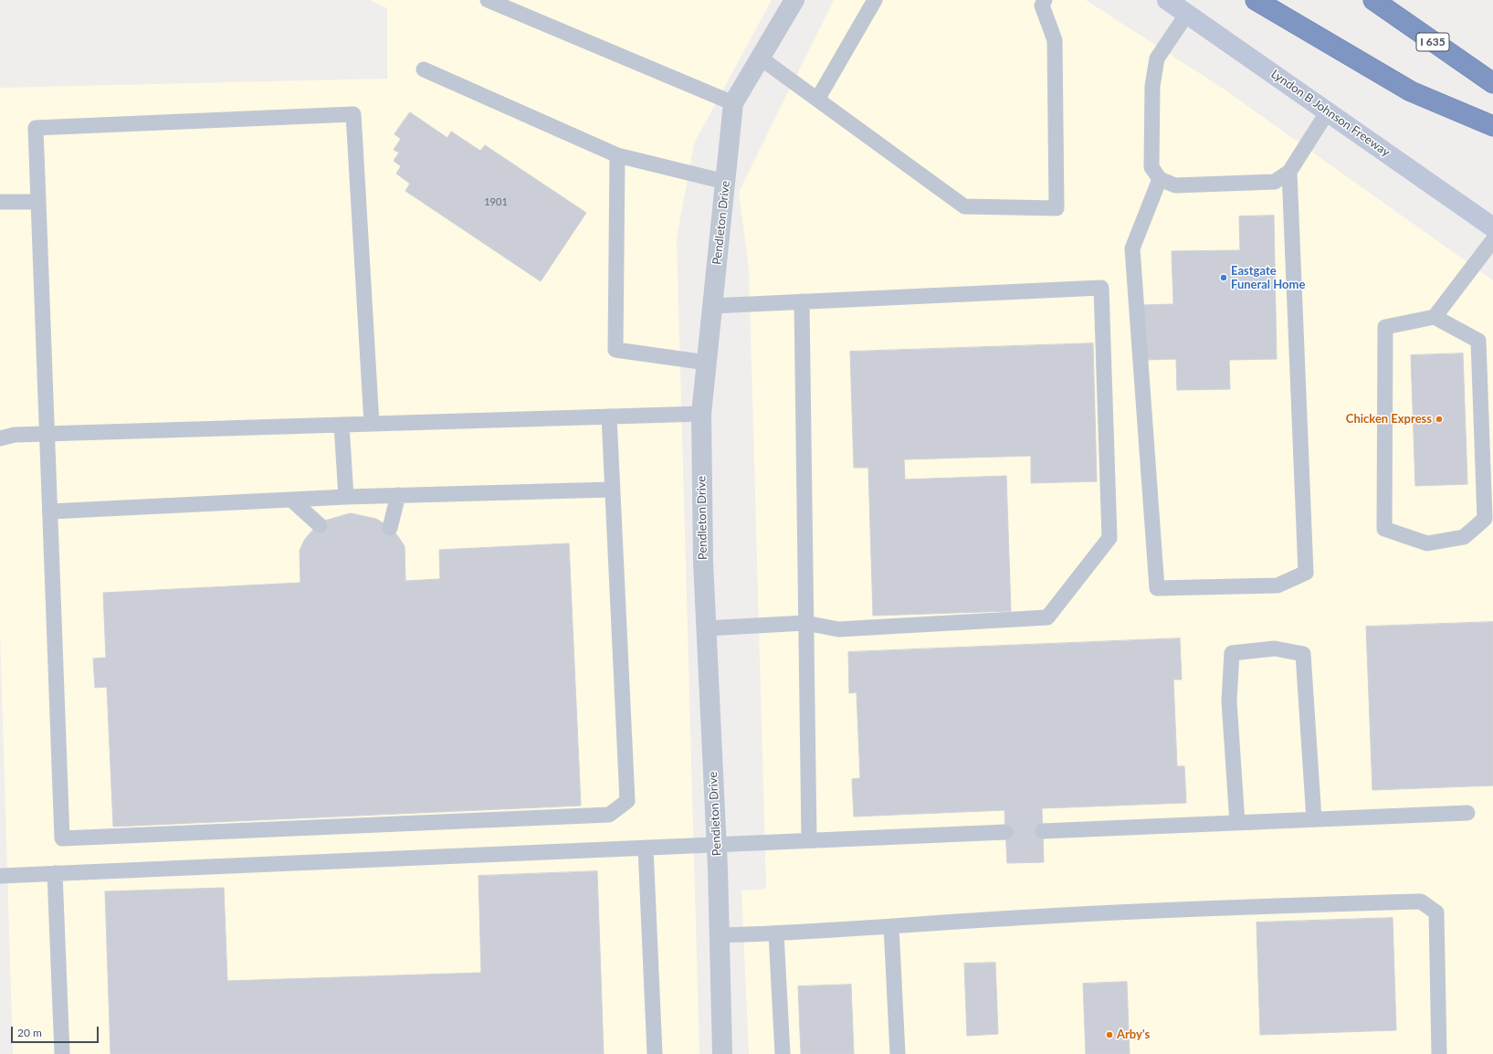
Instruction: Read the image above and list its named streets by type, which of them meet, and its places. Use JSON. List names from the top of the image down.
{
  "streets": {
    "highway": ["I 635"],
    "main road": ["Lyndon B Johnson Freeway"],
    "street": ["Pendleton Drive"]
  },
  "places": ["Eastgate Funeral Home", "Chicken Express", "Arby's"],
  "house_numbers": ["1901"],
  "scale_bar": "20 m"
}
